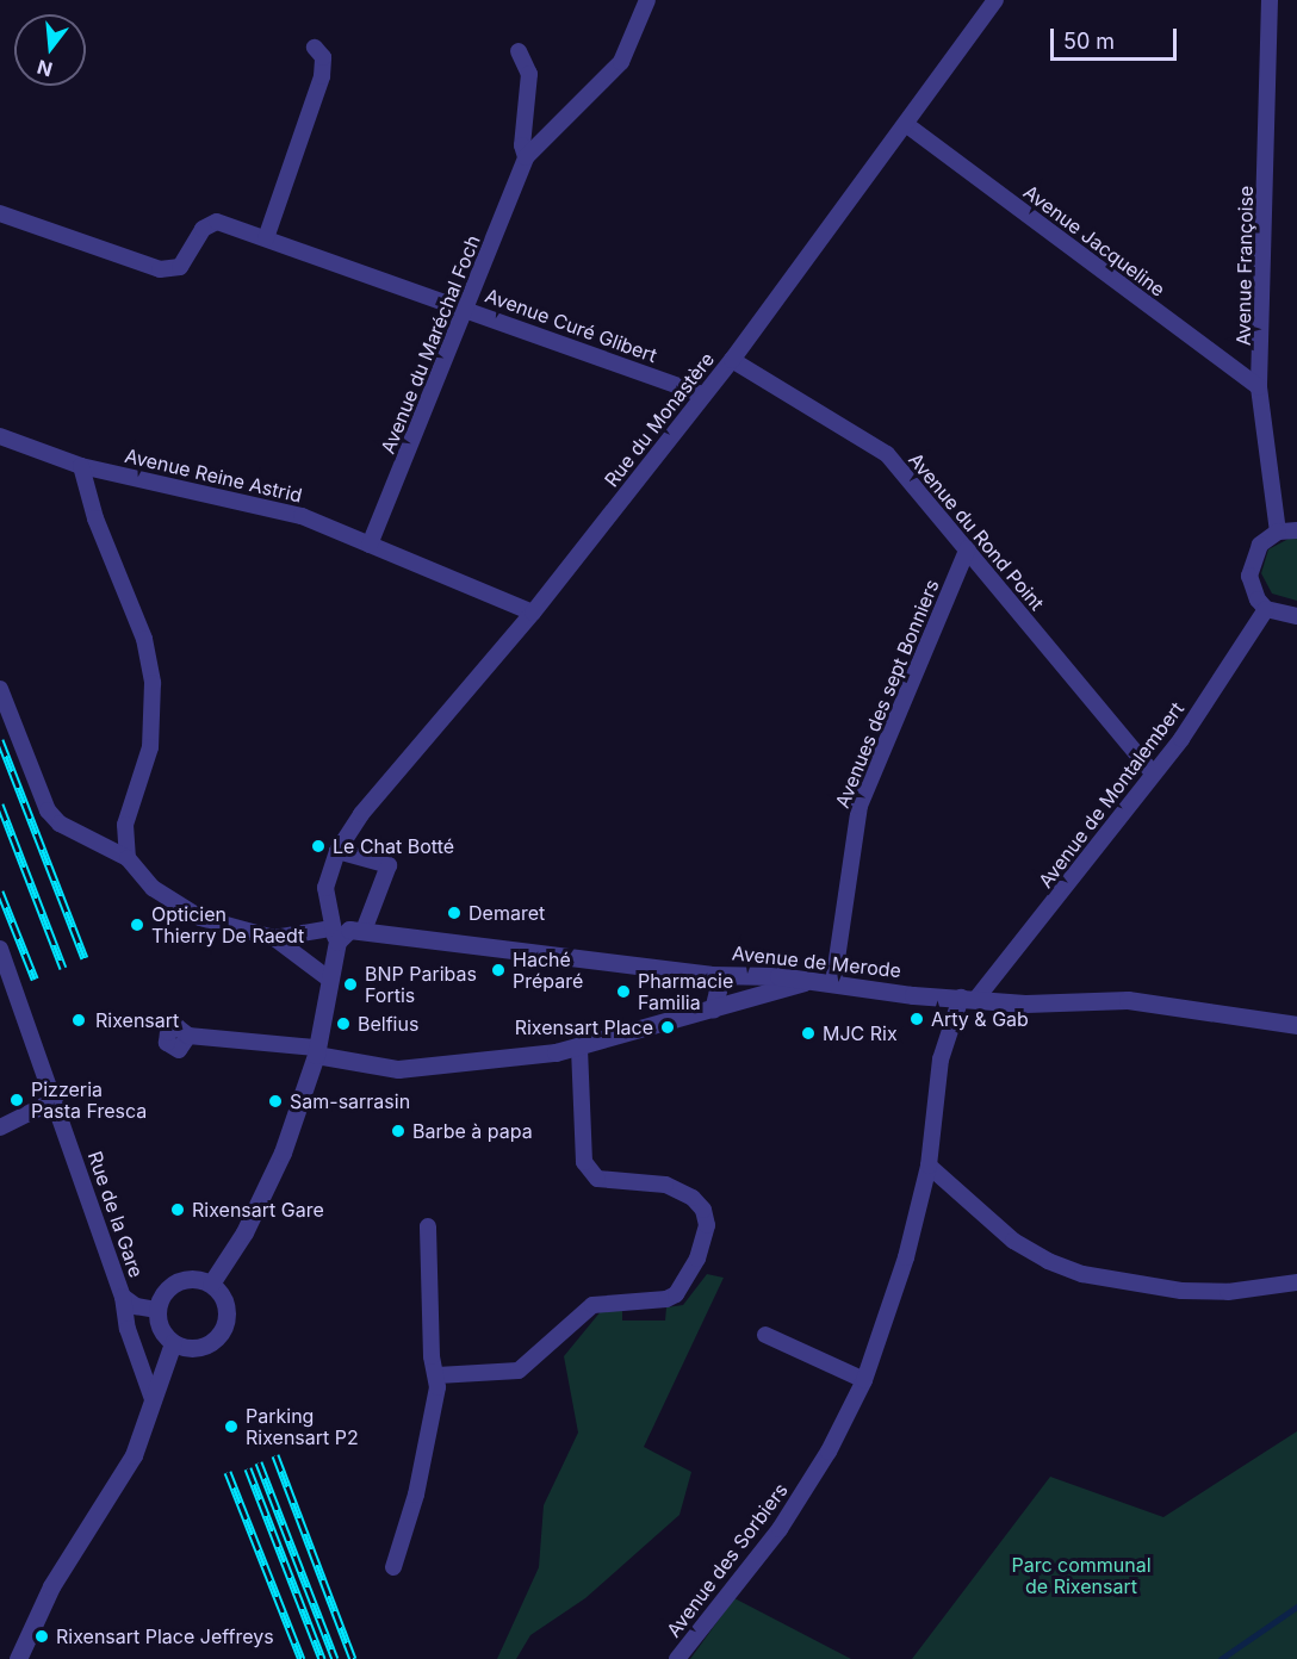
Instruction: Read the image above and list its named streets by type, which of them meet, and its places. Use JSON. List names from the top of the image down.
{
  "streets": {
    "street": [
      "Avenue Jacqueline",
      "Avenue Françoise",
      "Avenue Curé Glibert",
      "Avenue du Maréchal Foch",
      "Rue du Monastère",
      "Avenue Reine Astrid",
      "Avenue du Rond Point",
      "Avenues des sept Bonniers",
      "Avenue de Montalembert",
      "Avenue de Merode",
      "Rue de la Gare",
      "Avenue des Sorbiers"
    ]
  },
  "crossings": [
    ["Avenue Jacqueline", "Avenue Françoise"],
    ["Avenue Jacqueline", "Rue du Monastère"],
    ["Avenue Curé Glibert", "Avenue du Maréchal Foch"],
    ["Avenue Curé Glibert", "Rue du Monastère"],
    ["Avenue du Maréchal Foch", "Avenue Reine Astrid"],
    ["Rue du Monastère", "Avenue Reine Astrid"],
    ["Rue du Monastère", "Avenue du Rond Point"],
    ["Rue du Monastère", "Avenue de Merode"],
    ["Avenue du Rond Point", "Avenues des sept Bonniers"],
    ["Avenue du Rond Point", "Avenue de Montalembert"],
    ["Avenues des sept Bonniers", "Avenue de Merode"],
    ["Avenue de Montalembert", "Avenue de Merode"],
    ["Avenue de Montalembert", "Avenue des Sorbiers"],
    ["Avenue de Merode", "Avenue des Sorbiers"]
  ],
  "parks": ["Parc communal de Rixensart"],
  "places": [
    "Le Chat Botté",
    "Demaret",
    "Opticien Thierry De Raedt",
    "Haché Préparé",
    "BNP Paribas Fortis",
    "Pharmacie Familia",
    "Arty & Gab",
    "Rixensart",
    "Belfius",
    "Rixensart Place",
    "MJC Rix",
    "Pizzeria Pasta Fresca",
    "Sam-sarrasin",
    "Barbe à papa",
    "Rixensart Gare",
    "Parking Rixensart P2",
    "Rixensart Place Jeffreys"
  ],
  "scale_bar": "50 m",
  "north": "bottom"
}
